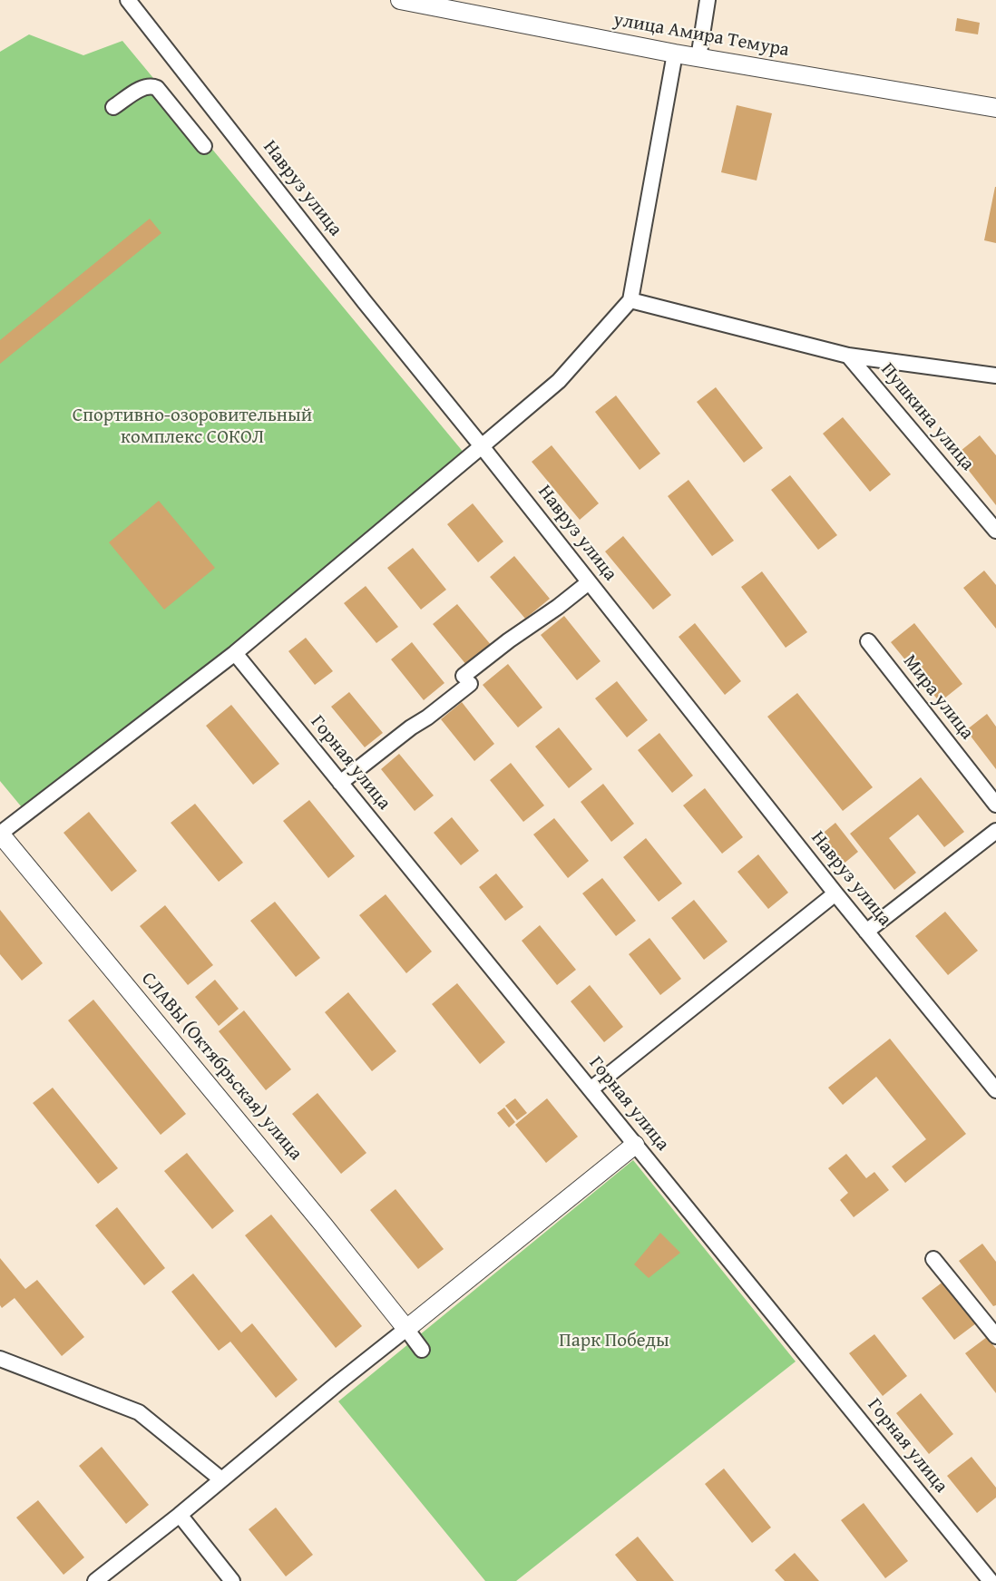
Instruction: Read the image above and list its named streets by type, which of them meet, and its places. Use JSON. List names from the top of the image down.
{
  "streets": {
    "main road": ["улица Амира Темура", "СЛАВЫ (Октябрьская) улица"],
    "street": [
      "Навруз улица",
      "Пушкина улица",
      "Мира улица",
      "Горная улица"
    ]
  },
  "parks": ["Спортивно-озоровительный комплекс СОКОЛ", "Парк Победы"]
}
